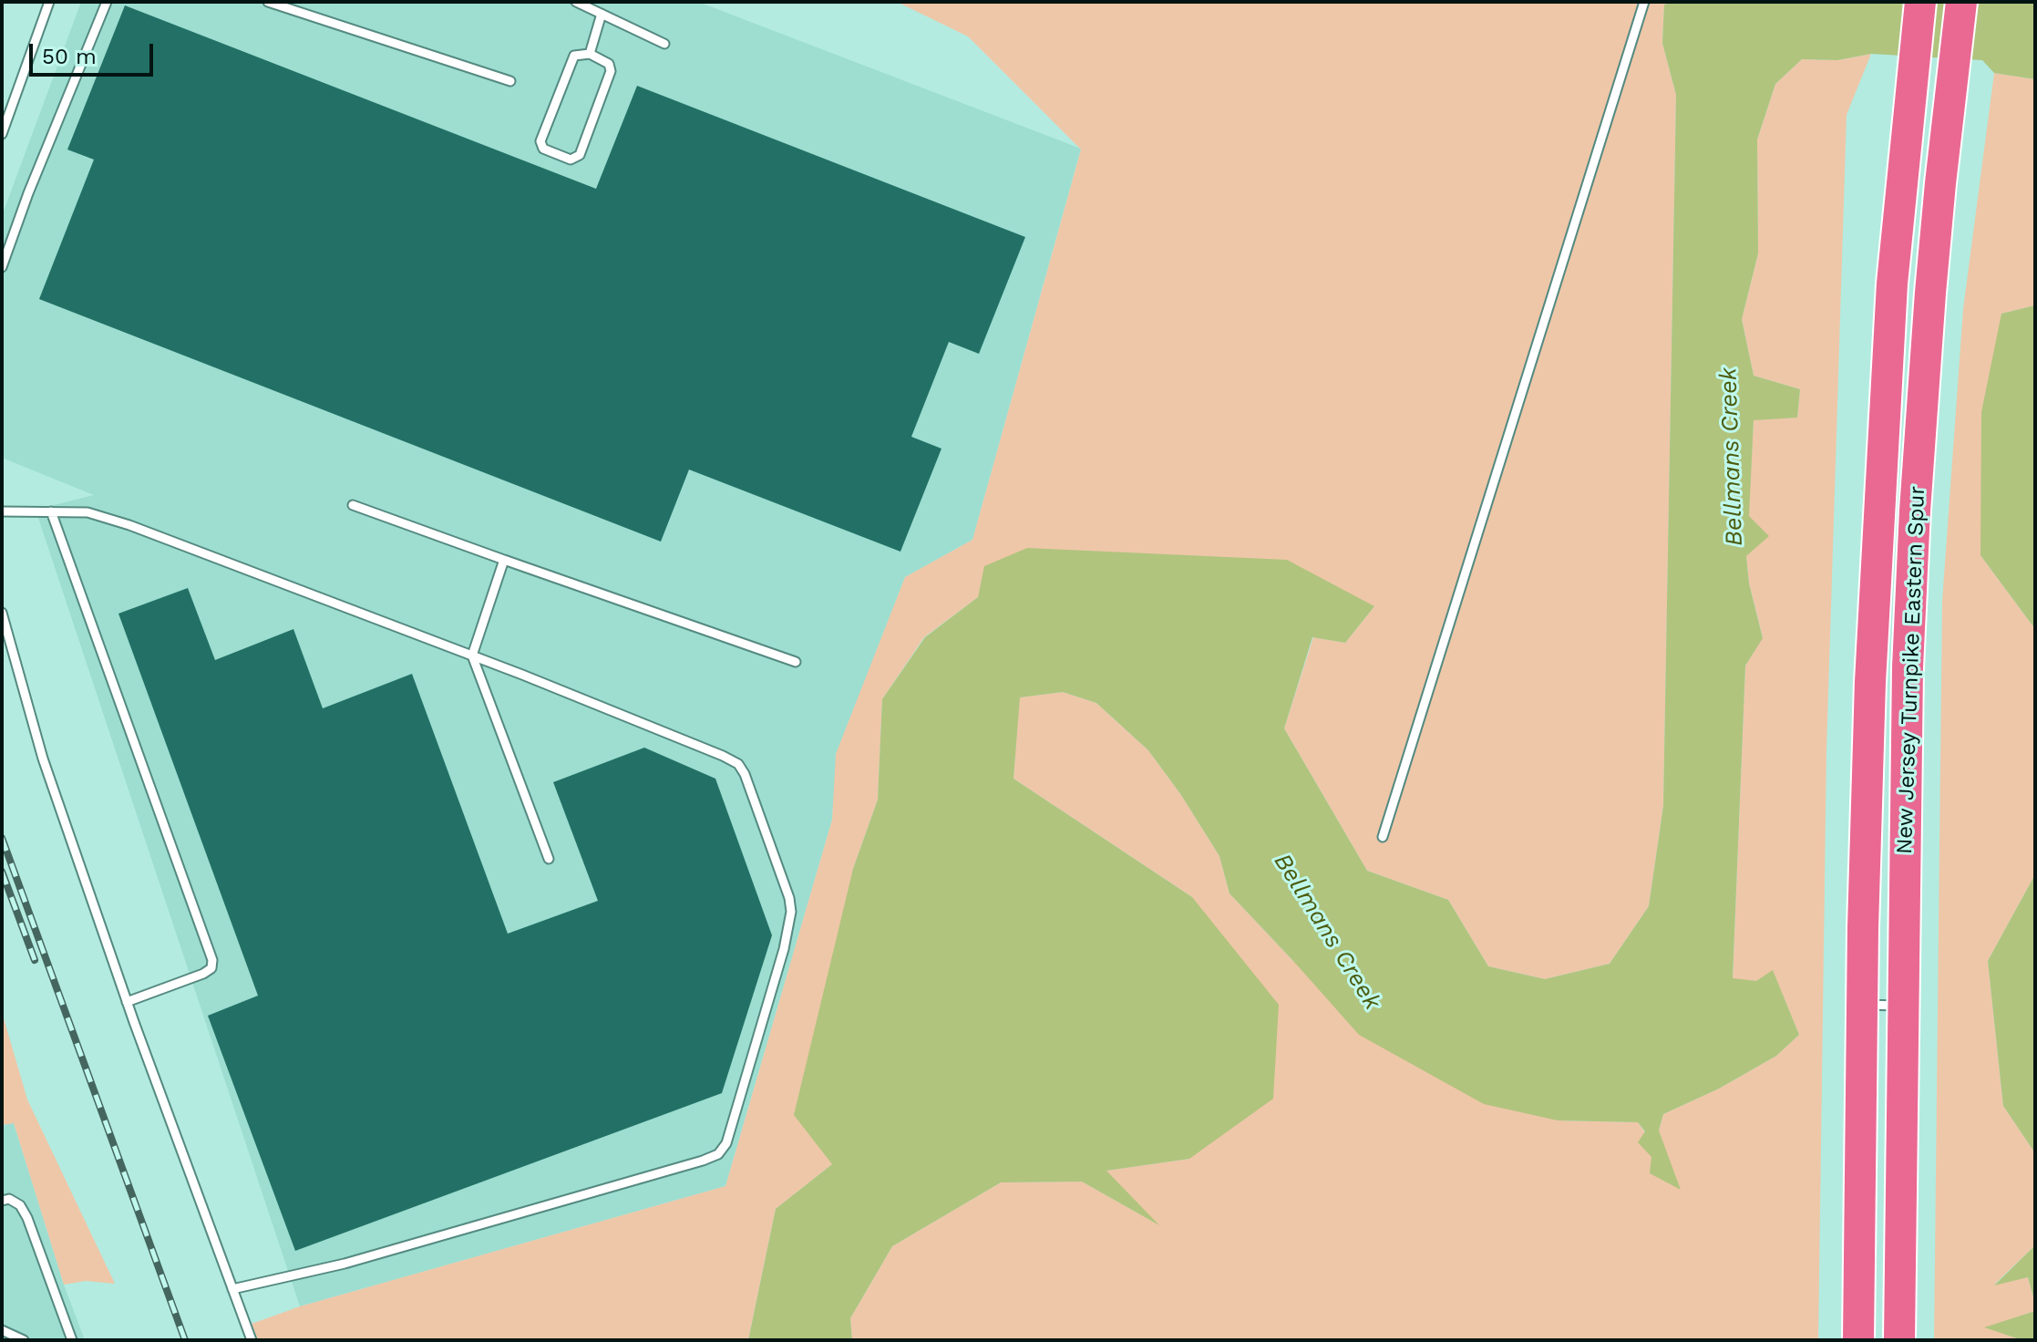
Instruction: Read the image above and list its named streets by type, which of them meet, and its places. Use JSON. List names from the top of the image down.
{
  "streets": {
    "highway": ["New Jersey Turnpike Eastern Spur"]
  },
  "water": ["Bellmans Creek"],
  "scale_bar": "50 m"
}
